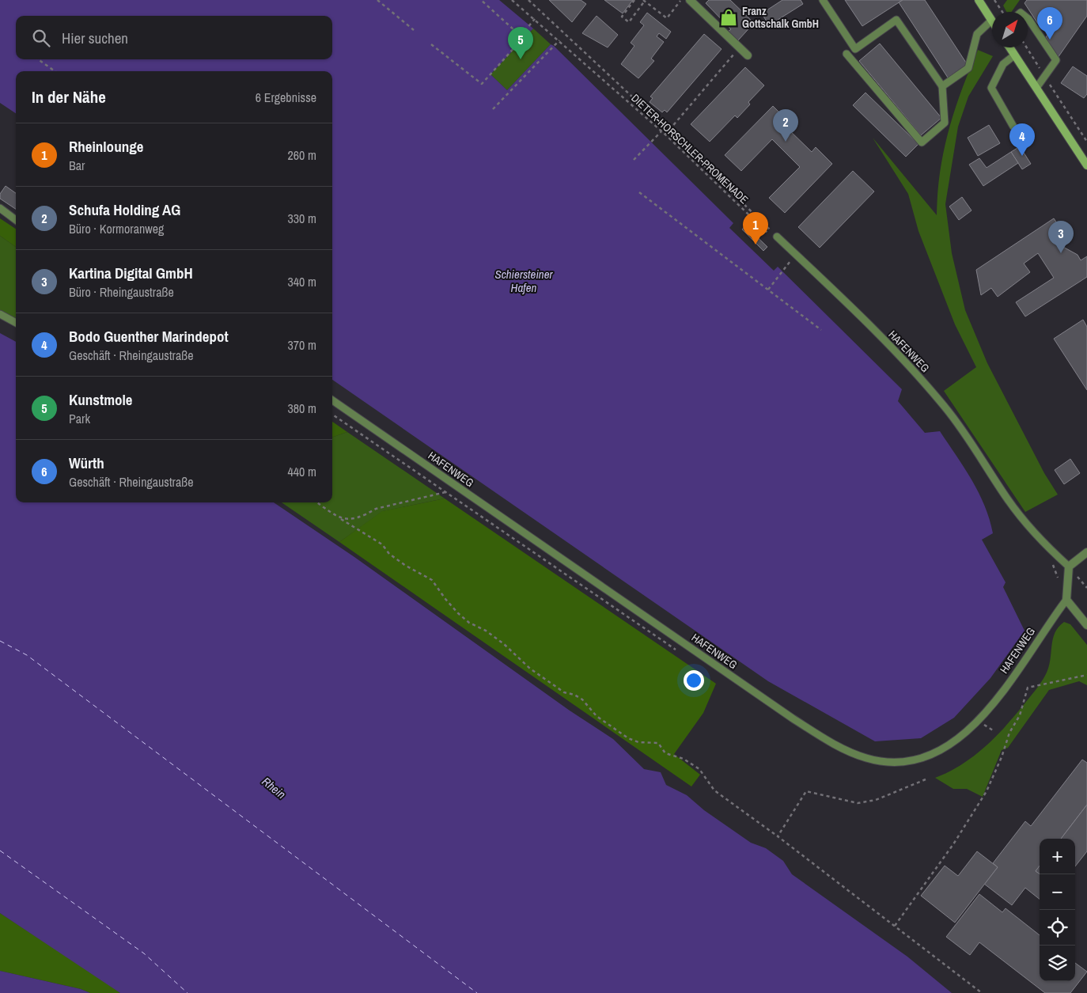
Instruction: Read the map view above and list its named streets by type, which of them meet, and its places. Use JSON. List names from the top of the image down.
{
  "streets": {
    "lane": ["HAFENWEG"],
    "path": ["DIETER-HORSCHLER-PROMENADE"]
  },
  "crossings": [
    ["DIETER-HORSCHLER-PROMENADE", "HAFENWEG"]
  ],
  "water": ["Schiersteiner Hafen", "Rhein"],
  "places": {
    "shop": ["Franz Gottschalk GmbH"]
  },
  "north": "top right",
  "page": {
    "pins": [
      "6",
      "5",
      "2",
      "4",
      "1",
      "3"
    ],
    "search": "Hier suchen",
    "heading": ["In der Nähe", "6 Ergebnisse"],
    "list": [
      {
        "mark": "1",
        "name": "Rheinlounge",
        "note": "Bar",
        "value": "260 m"
      },
      {
        "mark": "2",
        "name": "Schufa Holding AG",
        "note": "Büro · Kormoranweg",
        "value": "330 m"
      },
      {
        "mark": "3",
        "name": "Kartina Digital GmbH",
        "note": "Büro · Rheingaustraße",
        "value": "340 m"
      },
      {
        "mark": "4",
        "name": "Bodo Guenther Marindepot",
        "note": "Geschäft · Rheingaustraße",
        "value": "370 m"
      },
      {
        "mark": "5",
        "name": "Kunstmole",
        "note": "Park",
        "value": "380 m"
      },
      {
        "mark": "6",
        "name": "Würth",
        "note": "Geschäft · Rheingaustraße",
        "value": "440 m"
      }
    ],
    "map_buttons": ["+", "−"]
  }
}
